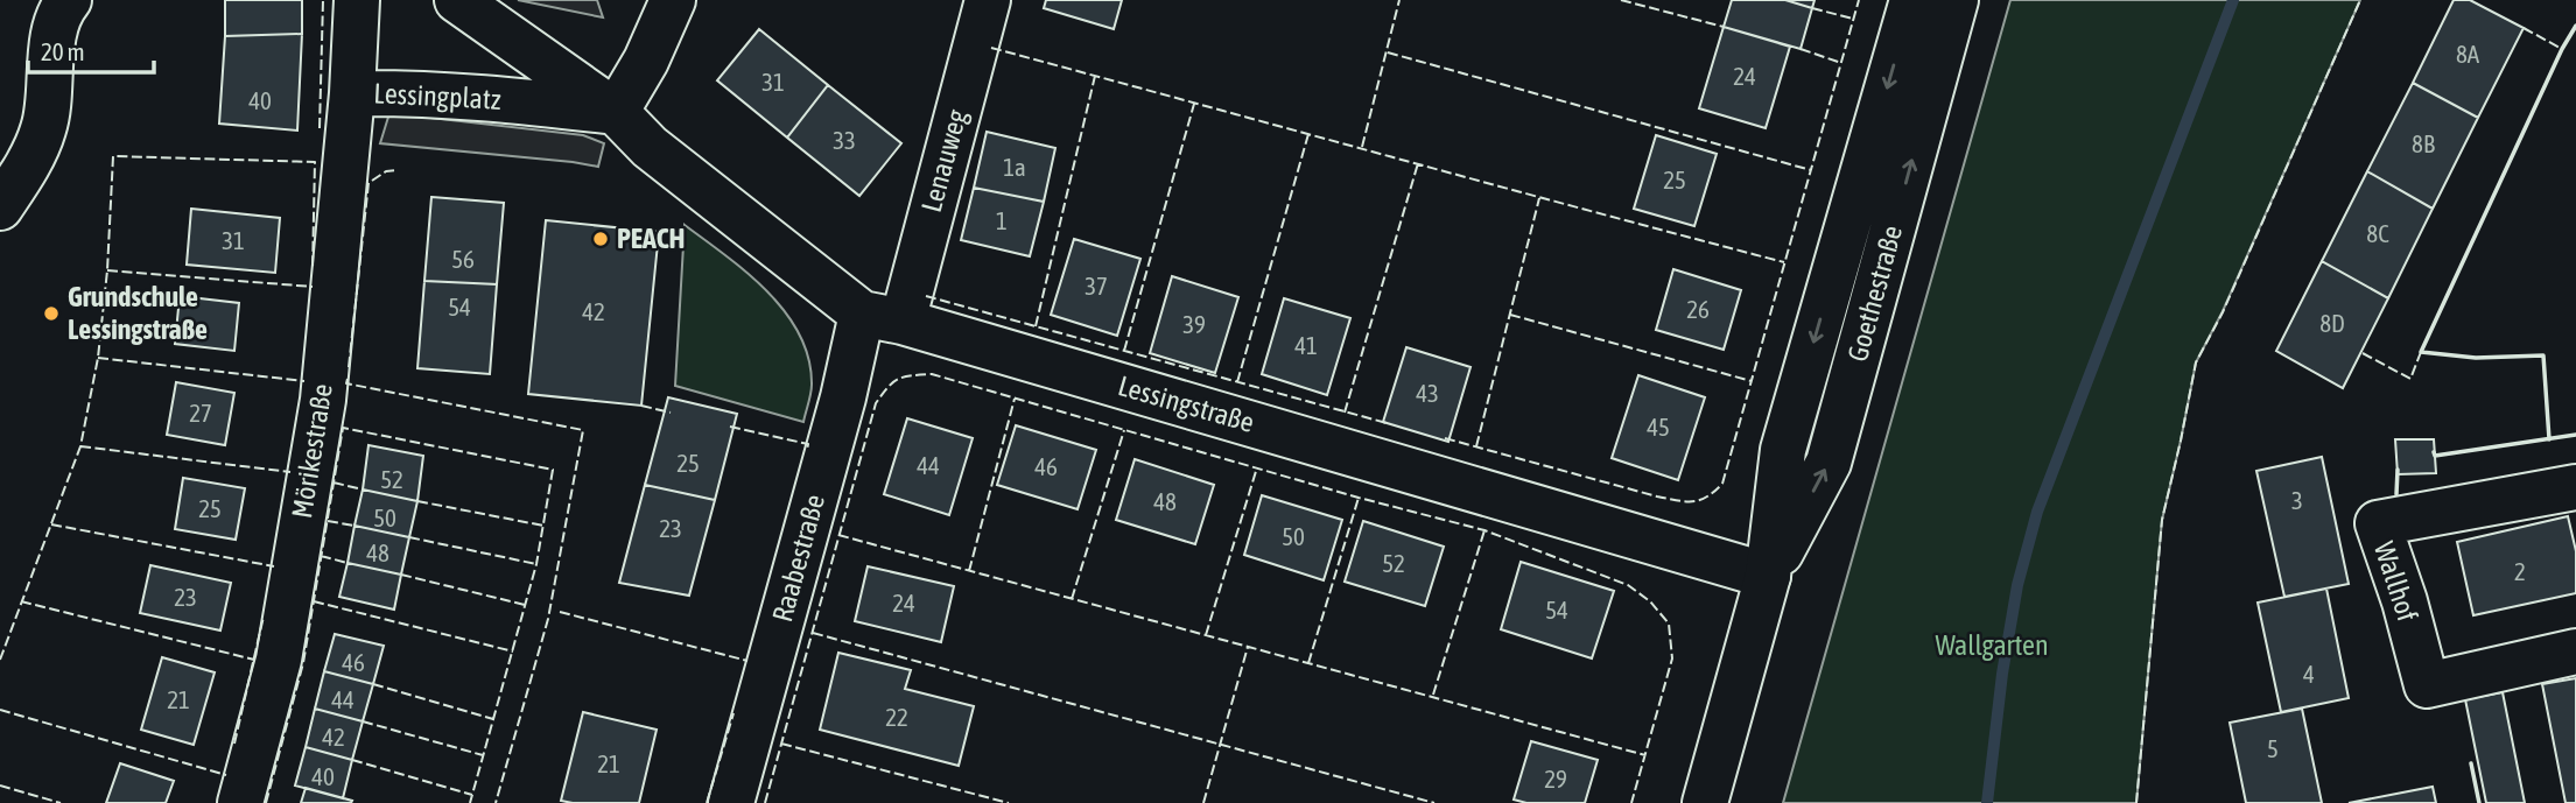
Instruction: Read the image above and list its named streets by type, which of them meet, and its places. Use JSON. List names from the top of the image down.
{
  "streets": {
    "street": [
      "Lessingplatz",
      "Lenauweg",
      "Goethestraße",
      "Lessingstraße",
      "Mörikestraße",
      "Raabestraße",
      "Wallhof"
    ]
  },
  "crossings": [
    ["Lessingplatz", "Lessingstraße"],
    ["Lessingplatz", "Mörikestraße"],
    ["Lenauweg", "Lessingstraße"],
    ["Lenauweg", "Raabestraße"],
    ["Goethestraße", "Lessingstraße"],
    ["Lessingstraße", "Raabestraße"]
  ],
  "parks": ["Wallgarten"],
  "places": ["PEACH", "Grundschule Lessingstraße"],
  "house_numbers": [
    "8A",
    "24",
    "31",
    "40",
    "33",
    "8B",
    "1a",
    "25",
    "1",
    "8C",
    "31",
    "56",
    "37",
    "54",
    "26",
    "42",
    "8D",
    "39",
    "41",
    "43",
    "27",
    "45",
    "25",
    "44",
    "46",
    "52",
    "3",
    "48",
    "25",
    "50",
    "23",
    "50",
    "48",
    "52",
    "2",
    "23",
    "24",
    "54",
    "46",
    "4",
    "21",
    "44",
    "22",
    "42",
    "5",
    "21",
    "40",
    "29"
  ],
  "scale_bar": "20 m"
}
